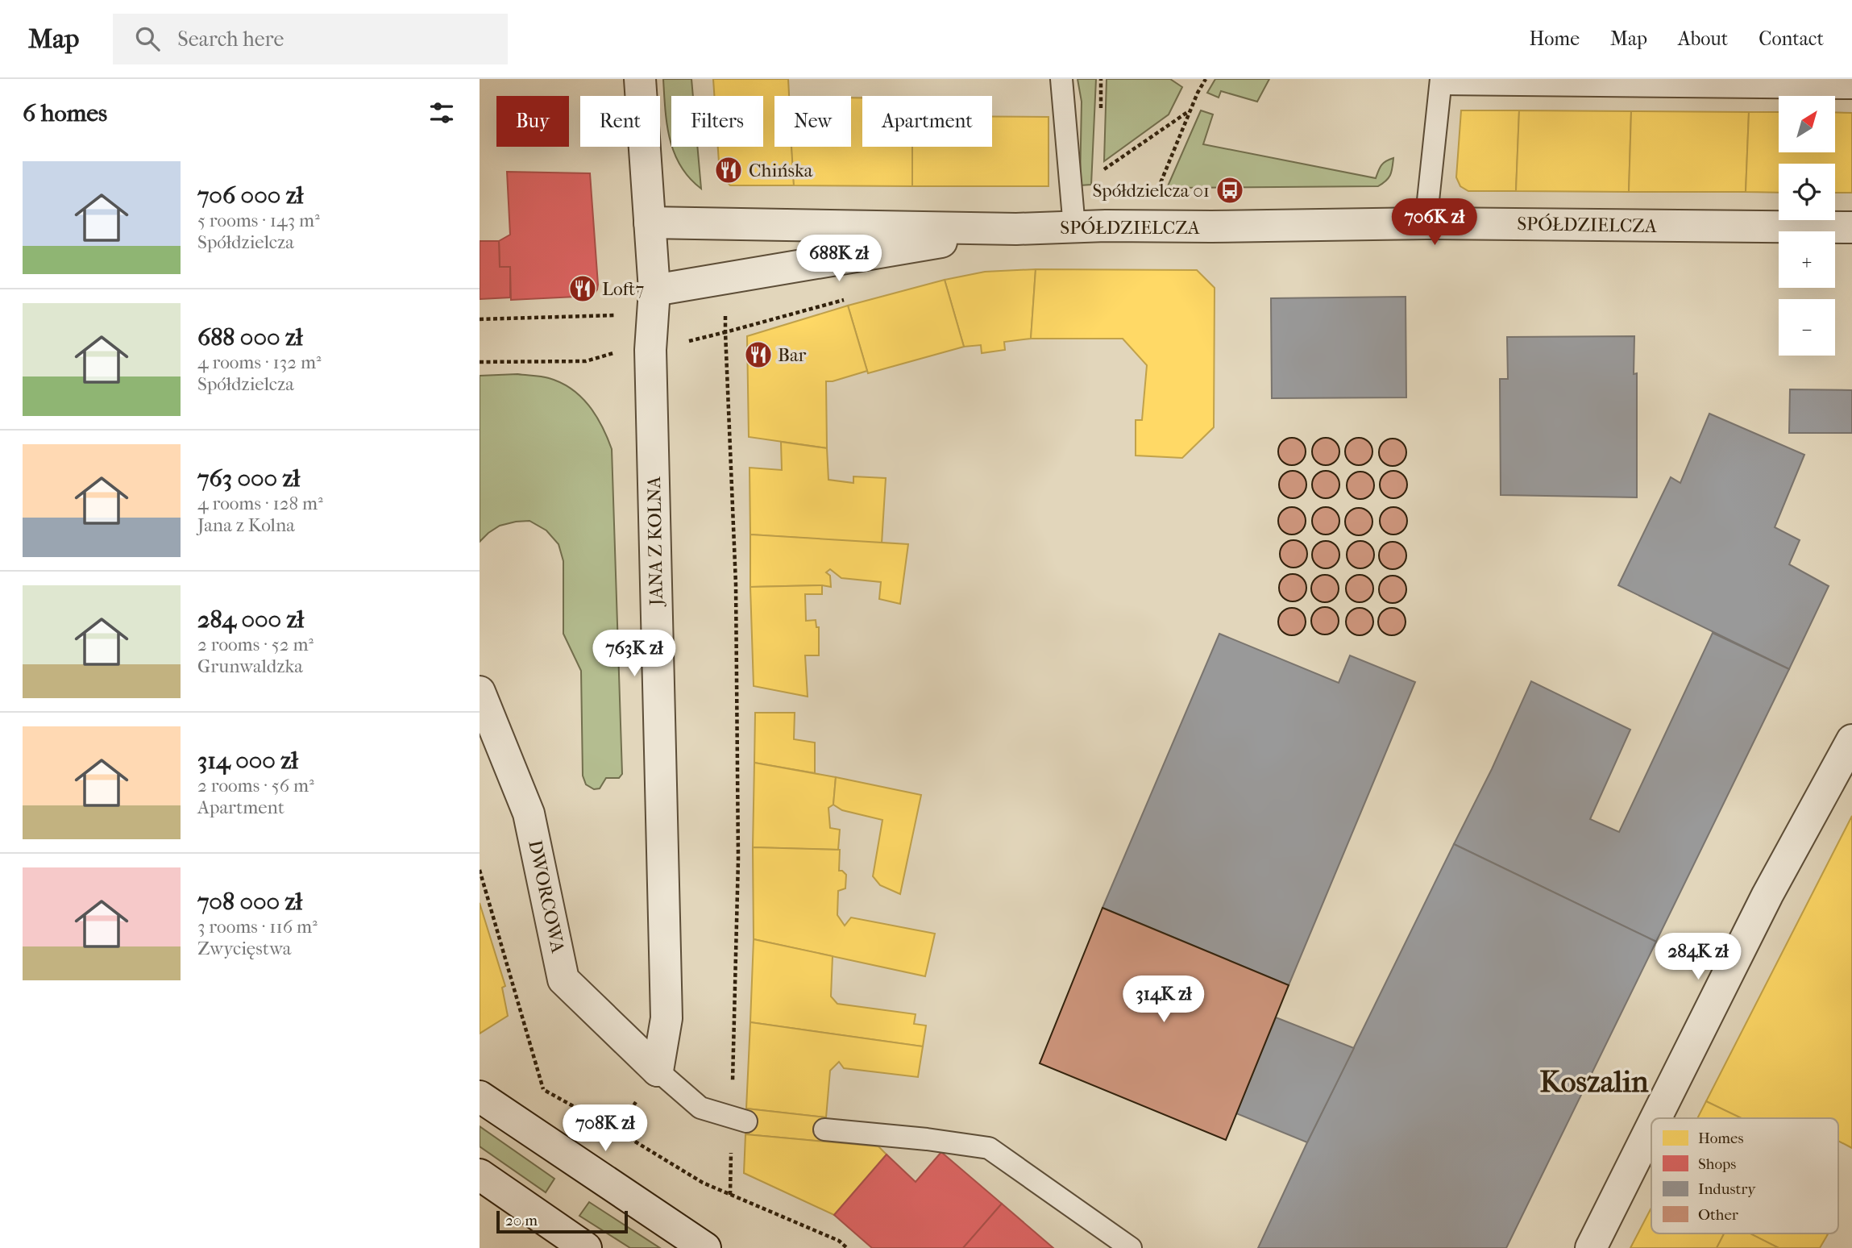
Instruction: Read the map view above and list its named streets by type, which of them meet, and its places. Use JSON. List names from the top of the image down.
{
  "streets": {
    "street": ["SPÓŁDZIELCZA", "JANA Z KOLNA", "DWORCOWA"]
  },
  "crossings": [
    ["SPÓŁDZIELCZA", "JANA Z KOLNA"],
    ["JANA Z KOLNA", "DWORCOWA"]
  ],
  "districts": ["Koszalin"],
  "places": {
    "restaurant": ["Chińska", "Loft7", "Bar"],
    "bus stop": ["Spółdzielcza 01"]
  },
  "legend": [
    "Homes",
    "Shops",
    "Industry",
    "Other"
  ],
  "scale_bar": "20 m",
  "north": "top right",
  "page": {
    "header": "Map",
    "search": "Search here",
    "nav": [
      "Home",
      "Map",
      "About",
      "Contact"
    ],
    "heading": "6 homes",
    "map_buttons": ["+", "−"],
    "chip": [
      "Buy",
      "Rent",
      "Filters",
      "New",
      "Apartment"
    ],
    "list": [
      {
        "name": "706 000 zł",
        "note": "5 rooms · 143 m² · Spółdzielcza"
      },
      {
        "name": "688 000 zł",
        "note": "4 rooms · 132 m² · Spółdzielcza"
      },
      {
        "name": "763 000 zł",
        "note": "4 rooms · 128 m² · Jana z Kolna"
      },
      {
        "name": "284 000 zł",
        "note": "2 rooms · 52 m² · Grunwaldzka"
      },
      {
        "name": "314 000 zł",
        "note": "2 rooms · 56 m² · Apartment"
      },
      {
        "name": "708 000 zł",
        "note": "3 rooms · 116 m² · Zwycięstwa"
      }
    ],
    "price": [
      "706K zł",
      "688K zł",
      "763K zł",
      "284K zł",
      "314K zł",
      "708K zł"
    ],
    "scale": "20 m"
  }
}
